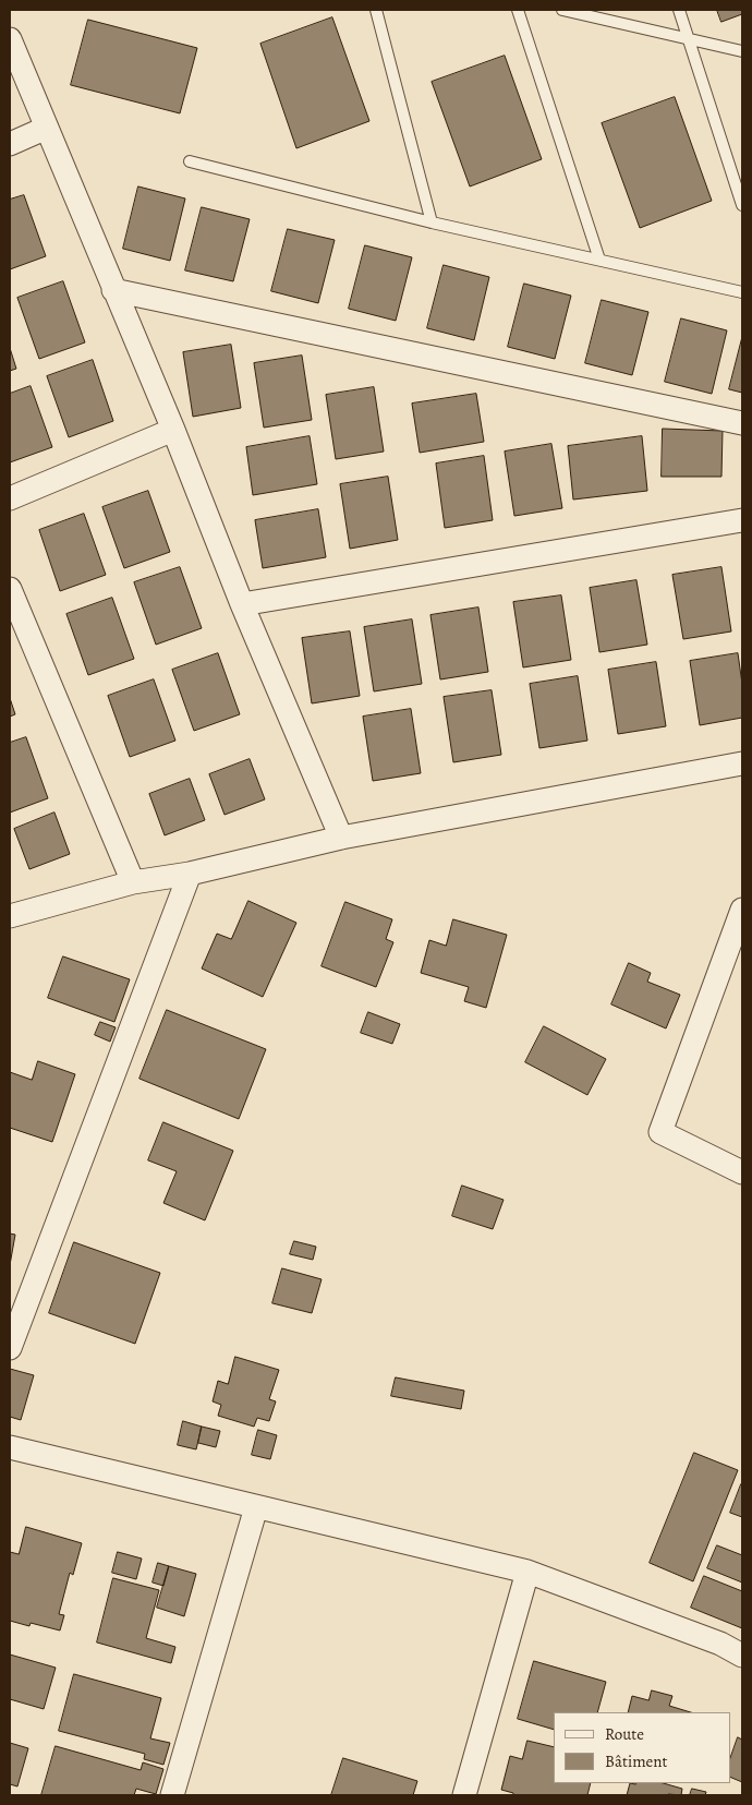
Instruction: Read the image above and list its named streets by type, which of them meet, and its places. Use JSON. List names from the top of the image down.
{
  "legend": ["Route", "Bâtiment"]
}
